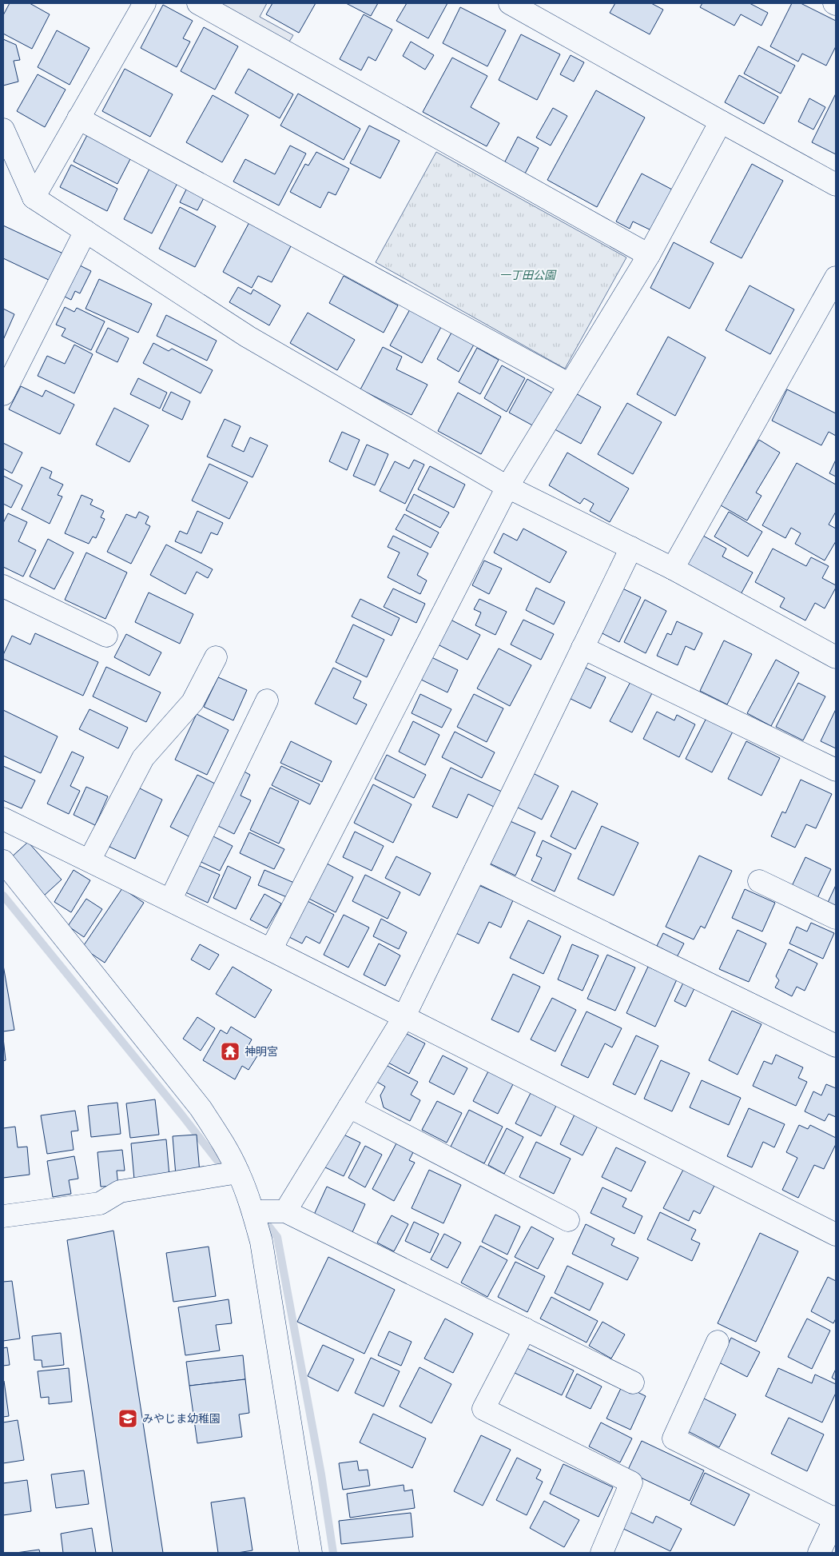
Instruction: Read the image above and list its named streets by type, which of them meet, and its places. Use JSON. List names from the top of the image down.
{
  "parks": ["一丁田公園"],
  "places": {
    "temple": ["神明宮"],
    "school or university": ["みやじま幼稚園"]
  }
}
